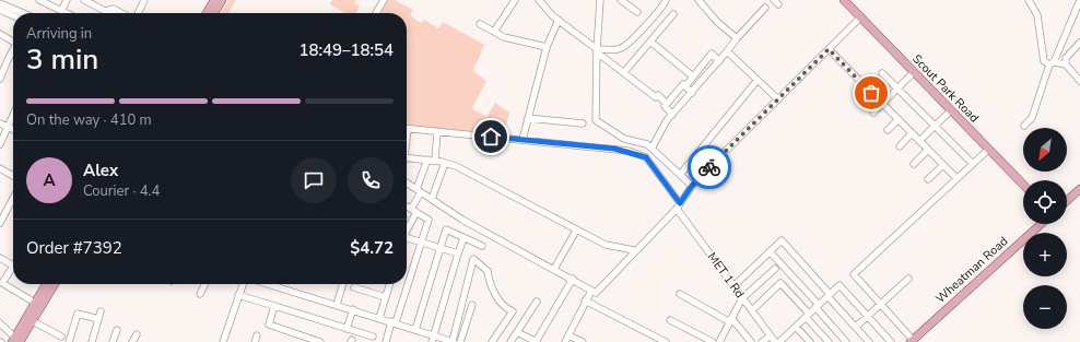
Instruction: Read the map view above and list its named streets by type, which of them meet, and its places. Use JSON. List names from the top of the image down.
{
  "streets": {
    "main road": ["Scout Park Road", "Wheatman Road"],
    "street": ["MET 1 Rd"]
  },
  "north": "bottom left",
  "page": {
    "heading": ["3 min", "Arriving in", "18:49–18:54"],
    "panel": [
      "Alex",
      "Courier · 4.4",
      "Order #7392",
      "$4.72"
    ],
    "bar": "On the way · 410 m",
    "map_buttons": ["+", "−"],
    "round": "A"
  }
}
